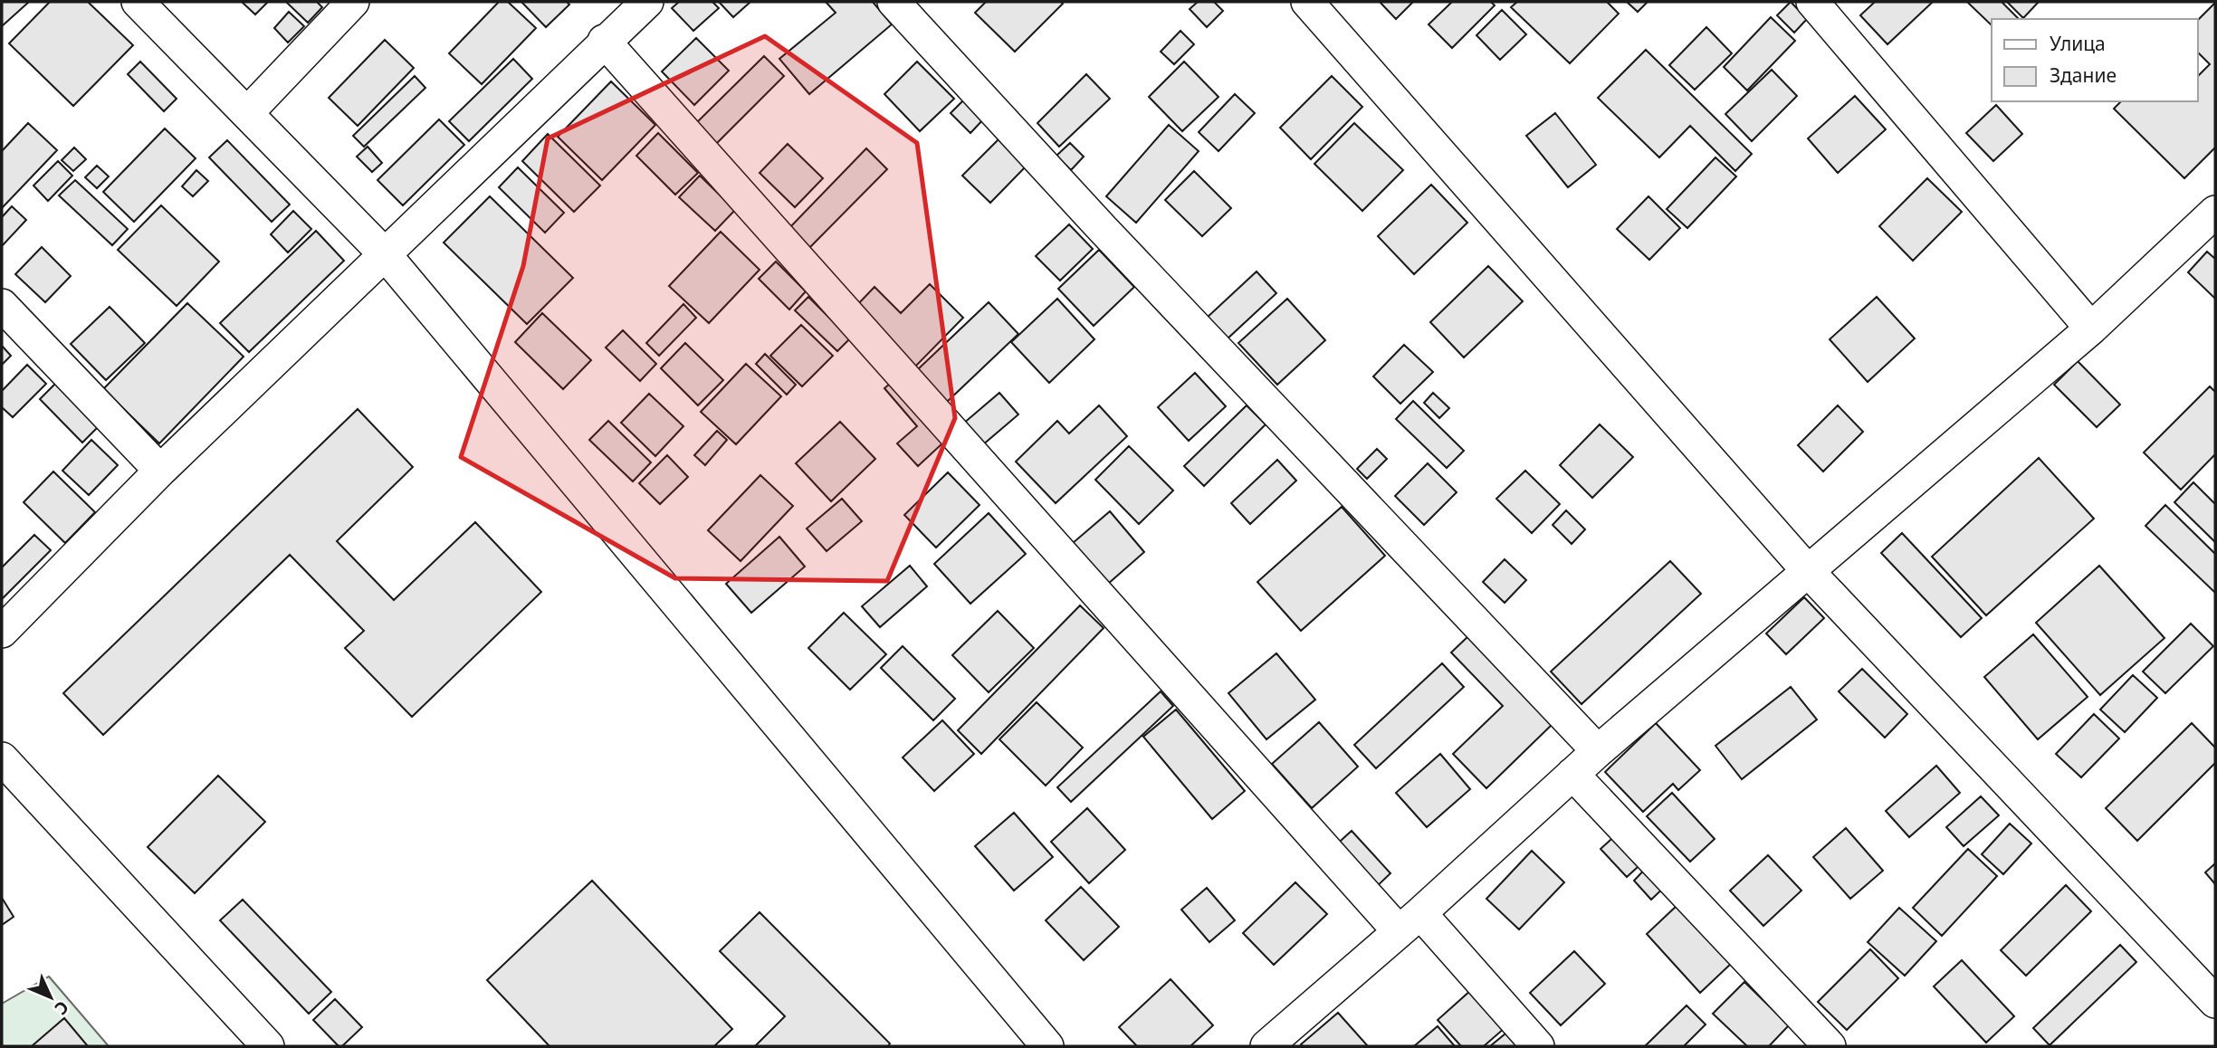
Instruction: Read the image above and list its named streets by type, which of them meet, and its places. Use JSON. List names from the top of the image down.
{
  "legend": ["Улица", "Здание"],
  "north": "bottom right"
}
